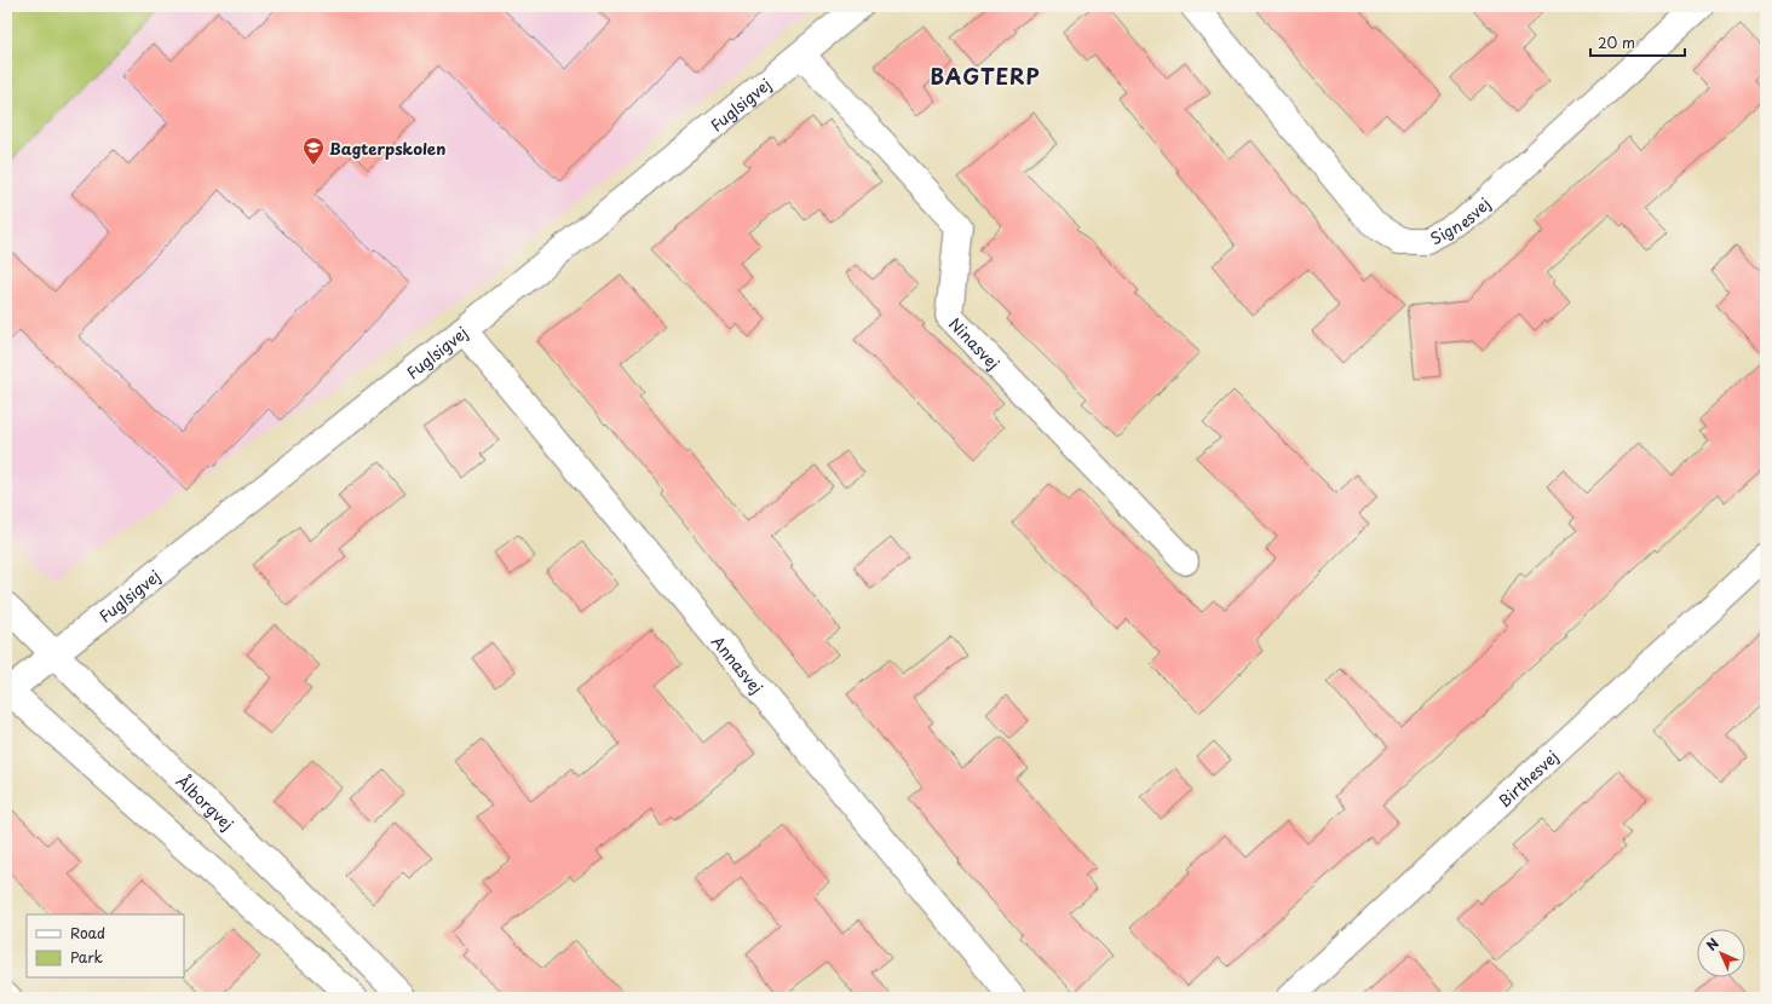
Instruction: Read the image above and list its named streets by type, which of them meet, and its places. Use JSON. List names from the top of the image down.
{
  "streets": {
    "street": [
      "Fuglsigvej",
      "Signesvej",
      "Ninasvej",
      "Annasvej",
      "Birthesvej",
      "Ålborgvej"
    ]
  },
  "crossings": [
    ["Fuglsigvej", "Ninasvej"],
    ["Fuglsigvej", "Annasvej"],
    ["Fuglsigvej", "Ålborgvej"]
  ],
  "districts": ["BAGTERP"],
  "places": {
    "school or university": ["Bagterpskolen"]
  },
  "legend": ["Road", "Park"],
  "scale_bar": "20 m",
  "north": "top left"
}
